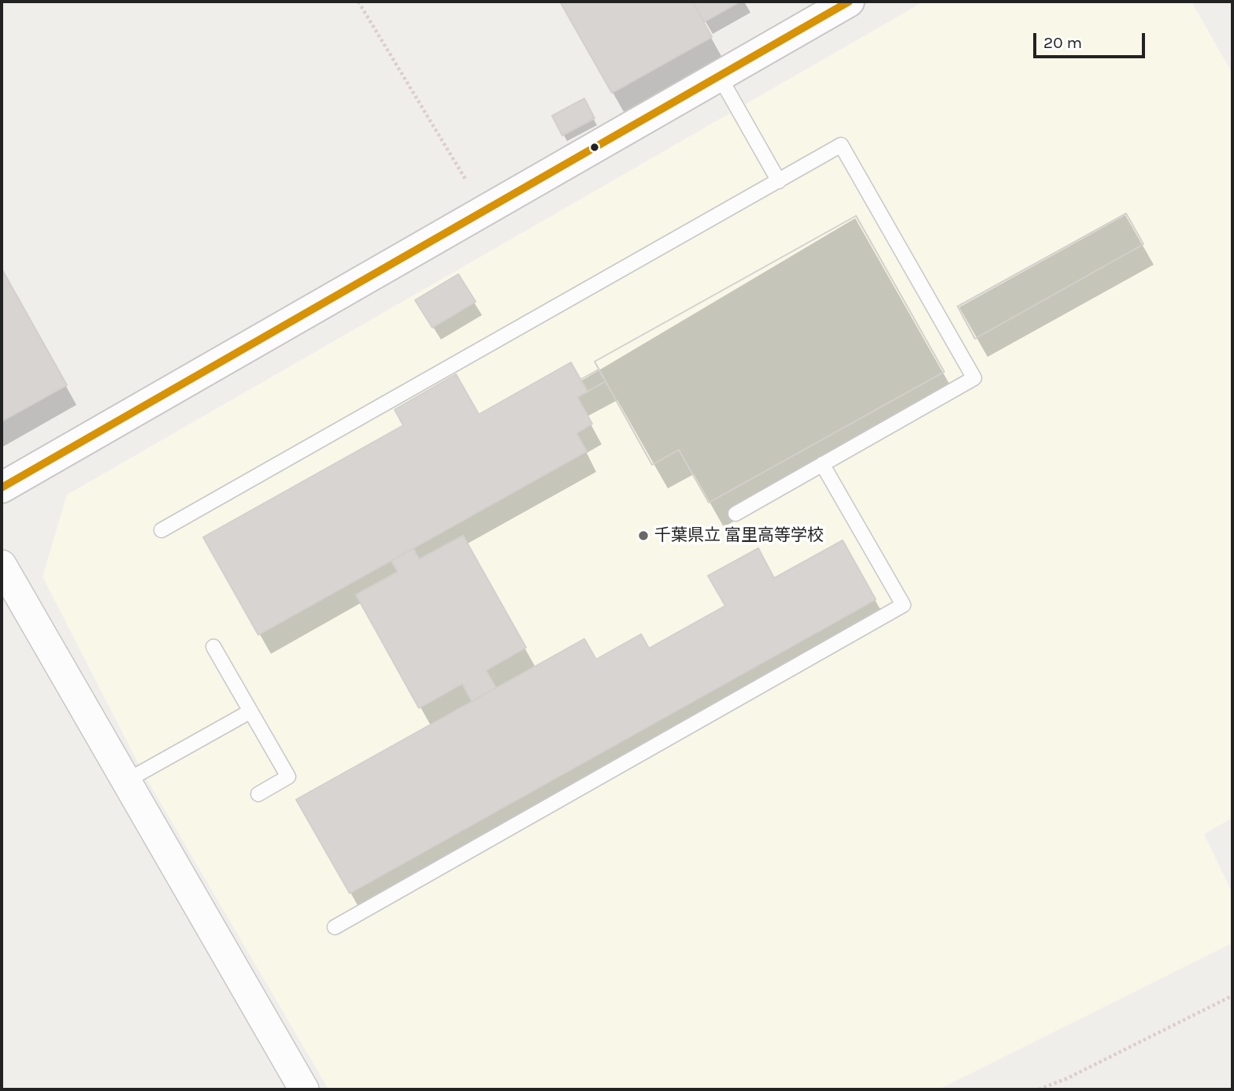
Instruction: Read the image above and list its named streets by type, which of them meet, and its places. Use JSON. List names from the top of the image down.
{
  "places": ["千葉県立 富里高等学校"],
  "scale_bar": "20 m"
}
